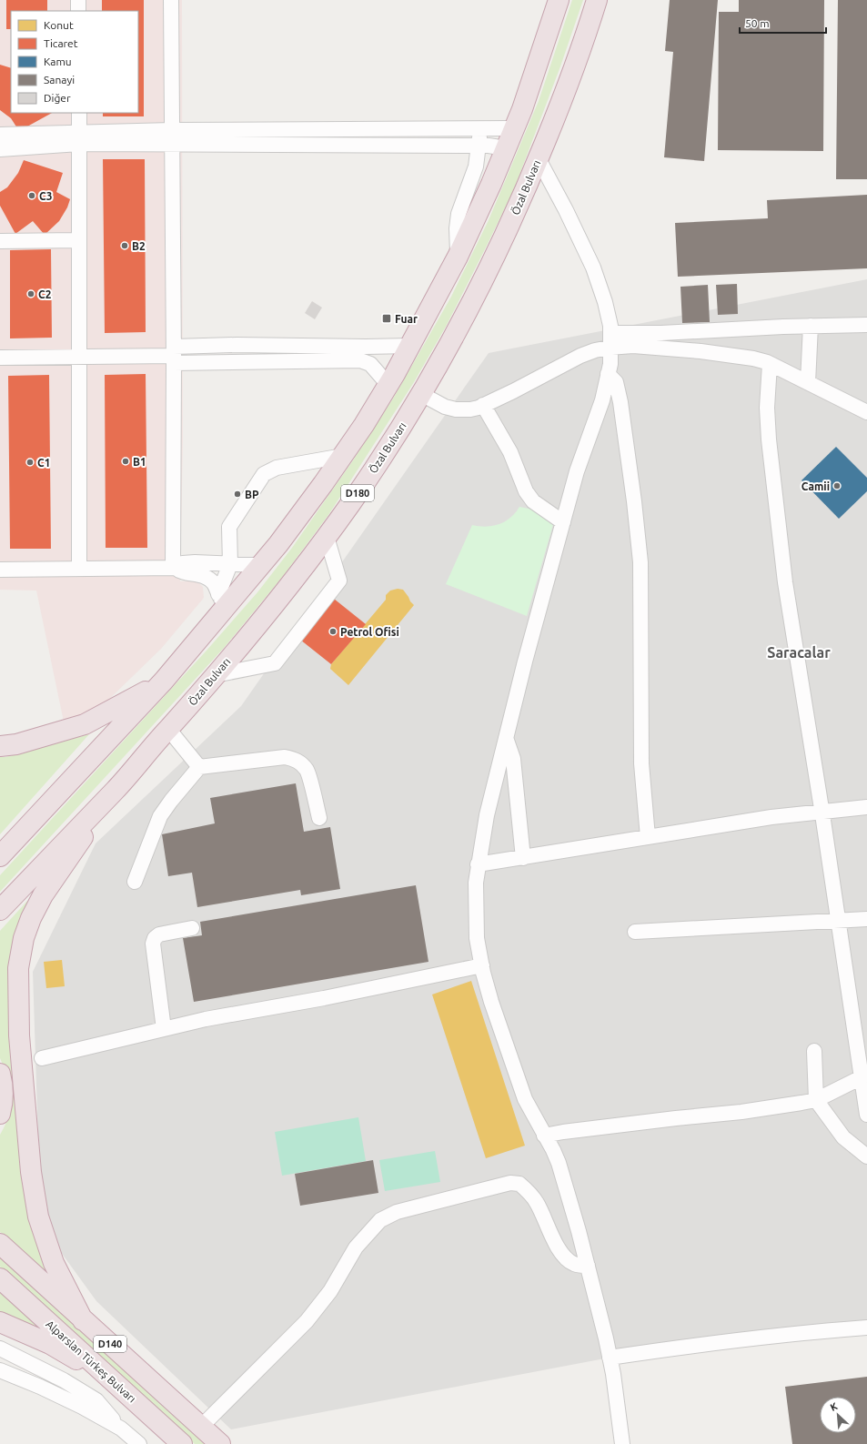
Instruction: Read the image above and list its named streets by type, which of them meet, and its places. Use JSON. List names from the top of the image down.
{
  "streets": {
    "highway": [
      "Özal Bulvarı",
      "D180",
      "D140",
      "Alparslan Türkeş Bulvarı"
    ]
  },
  "districts": ["Saracalar"],
  "places": {
    "other": [
      "C3",
      "B2",
      "C2",
      "B1",
      "C1",
      "Camii",
      "BP",
      "Petrol Ofisi"
    ],
    "transit": ["Fuar"]
  },
  "legend": [
    "Konut",
    "Ticaret",
    "Kamu",
    "Sanayi",
    "Diğer"
  ],
  "scale_bar": "50 m",
  "north": "top left"
}
